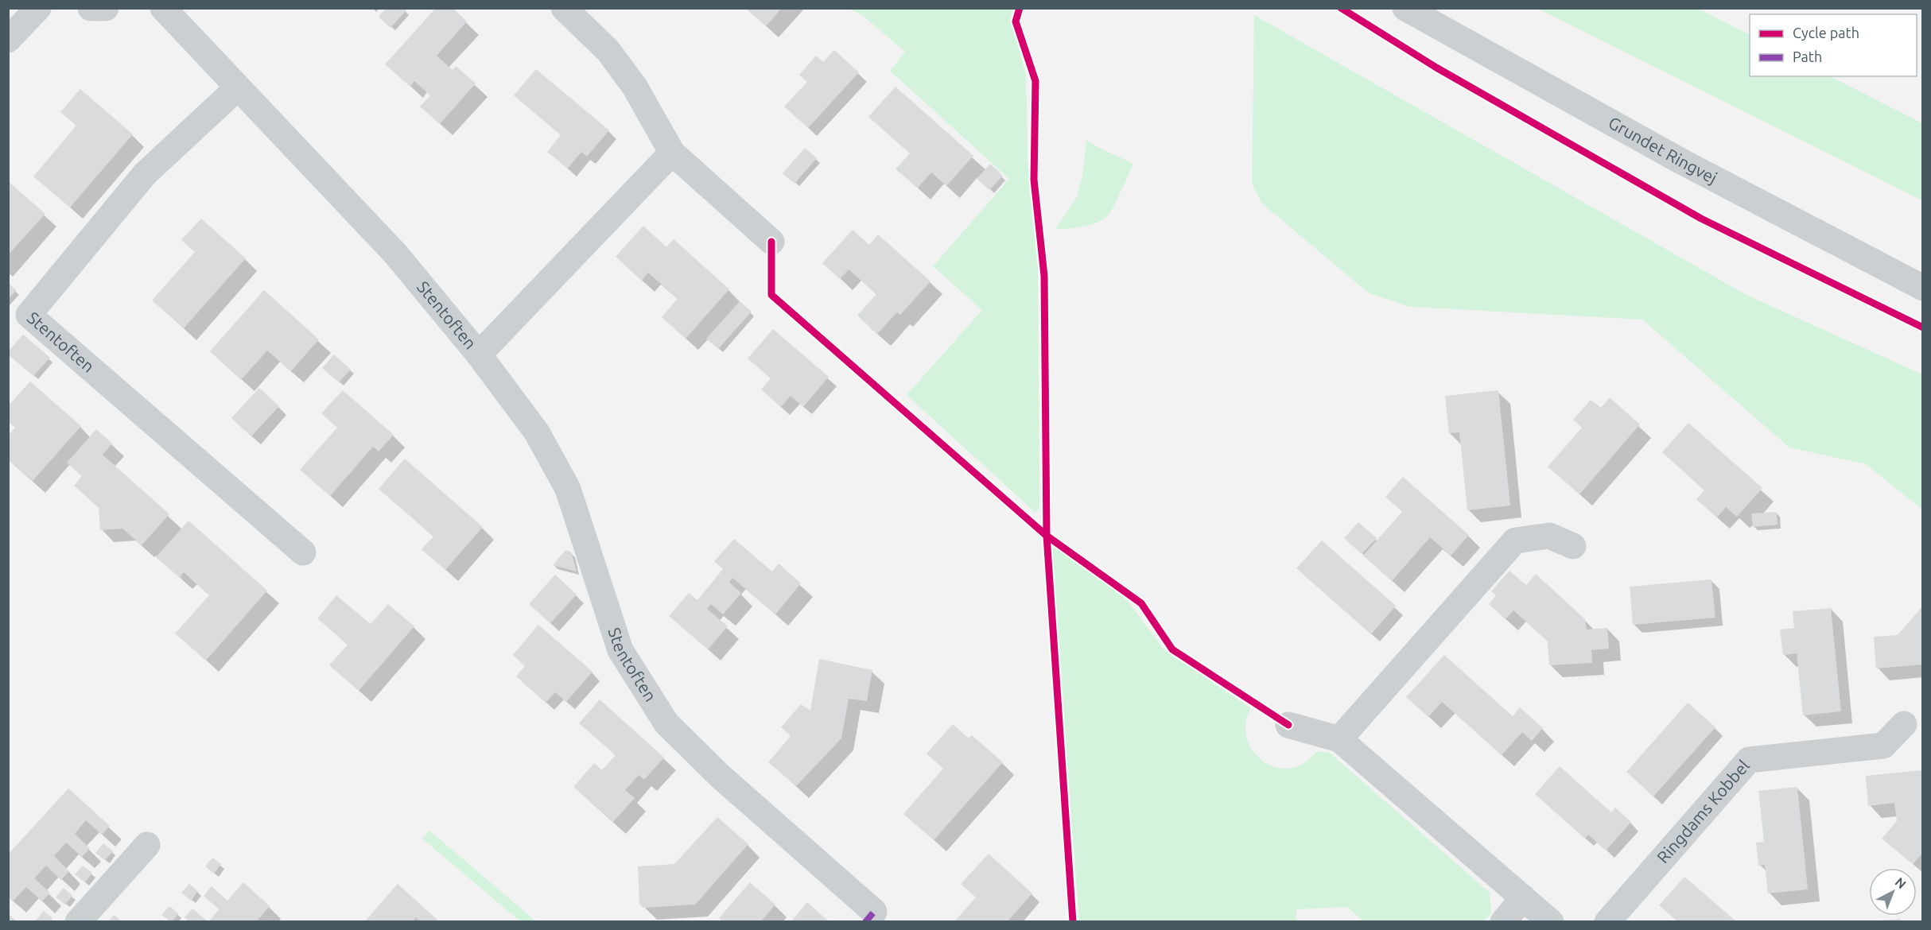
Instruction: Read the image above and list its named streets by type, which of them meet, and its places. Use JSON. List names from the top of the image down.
{
  "streets": {
    "street": ["Grundet Ringvej", "Stentoften", "Ringdams Kobbel"]
  },
  "legend": ["Cycle path", "Path"],
  "north": "top right"
}
